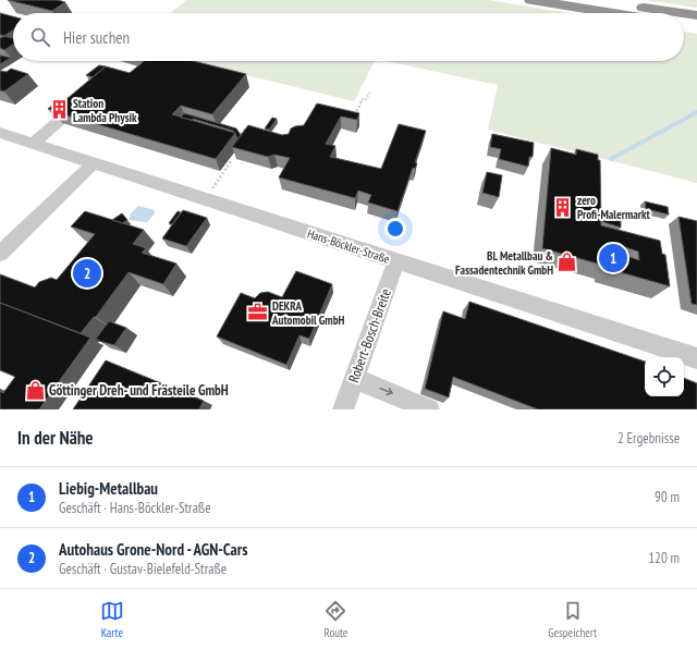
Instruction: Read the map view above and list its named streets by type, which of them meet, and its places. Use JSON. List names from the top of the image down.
{
  "streets": {
    "street": ["Hans-Böckler-Straße", "Robert-Bosch-Breite"]
  },
  "crossings": [
    ["Hans-Böckler-Straße", "Robert-Bosch-Breite"]
  ],
  "places": {
    "building": ["Station Lambda Physik", "zero Profi-Malermarkt"],
    "shop": ["BL Metallbau & Fassadentechnik GmbH", "Göttinger Dreh- und Frästeile GmbH"],
    "office": ["DEKRA Automobil GmbH"]
  },
  "page": {
    "search": "Hier suchen",
    "pins": ["1", "2"],
    "heading": ["In der Nähe", "2 Ergebnisse"],
    "list": [
      {
        "mark": "1",
        "name": "Liebig-Metallbau",
        "note": "Geschäft · Hans-Böckler-Straße",
        "value": "90 m"
      },
      {
        "mark": "2",
        "name": "Autohaus Grone-Nord - AGN-Cars",
        "note": "Geschäft · Gustav-Bielefeld-Straße",
        "value": "120 m"
      }
    ],
    "nav": ["Karte", "Route", "Gespeichert"]
  }
}
